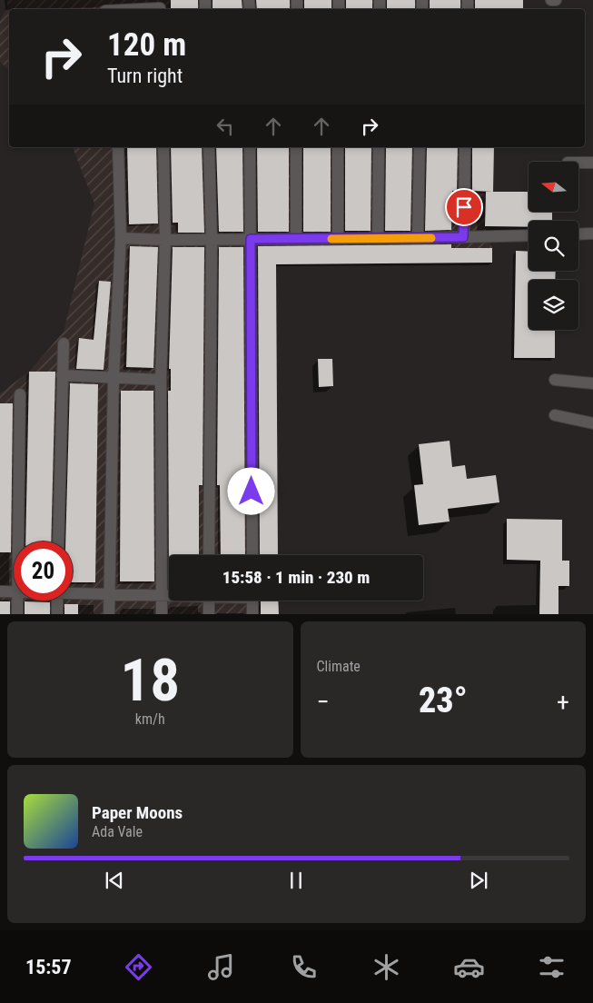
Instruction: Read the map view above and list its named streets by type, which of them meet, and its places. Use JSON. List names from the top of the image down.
{
  "north": "left",
  "page": {
    "turn": ["120 m", "Turn right"],
    "limit": "20",
    "trip": "15:58 · 1 min · 230 m",
    "tile": [
      ["18", "km/h"],
      "Climate"
    ],
    "heat": ["−", "23°", "+"],
    "song": ["Paper Moons", "Ada Vale"],
    "tabs": "15:57"
  }
}
